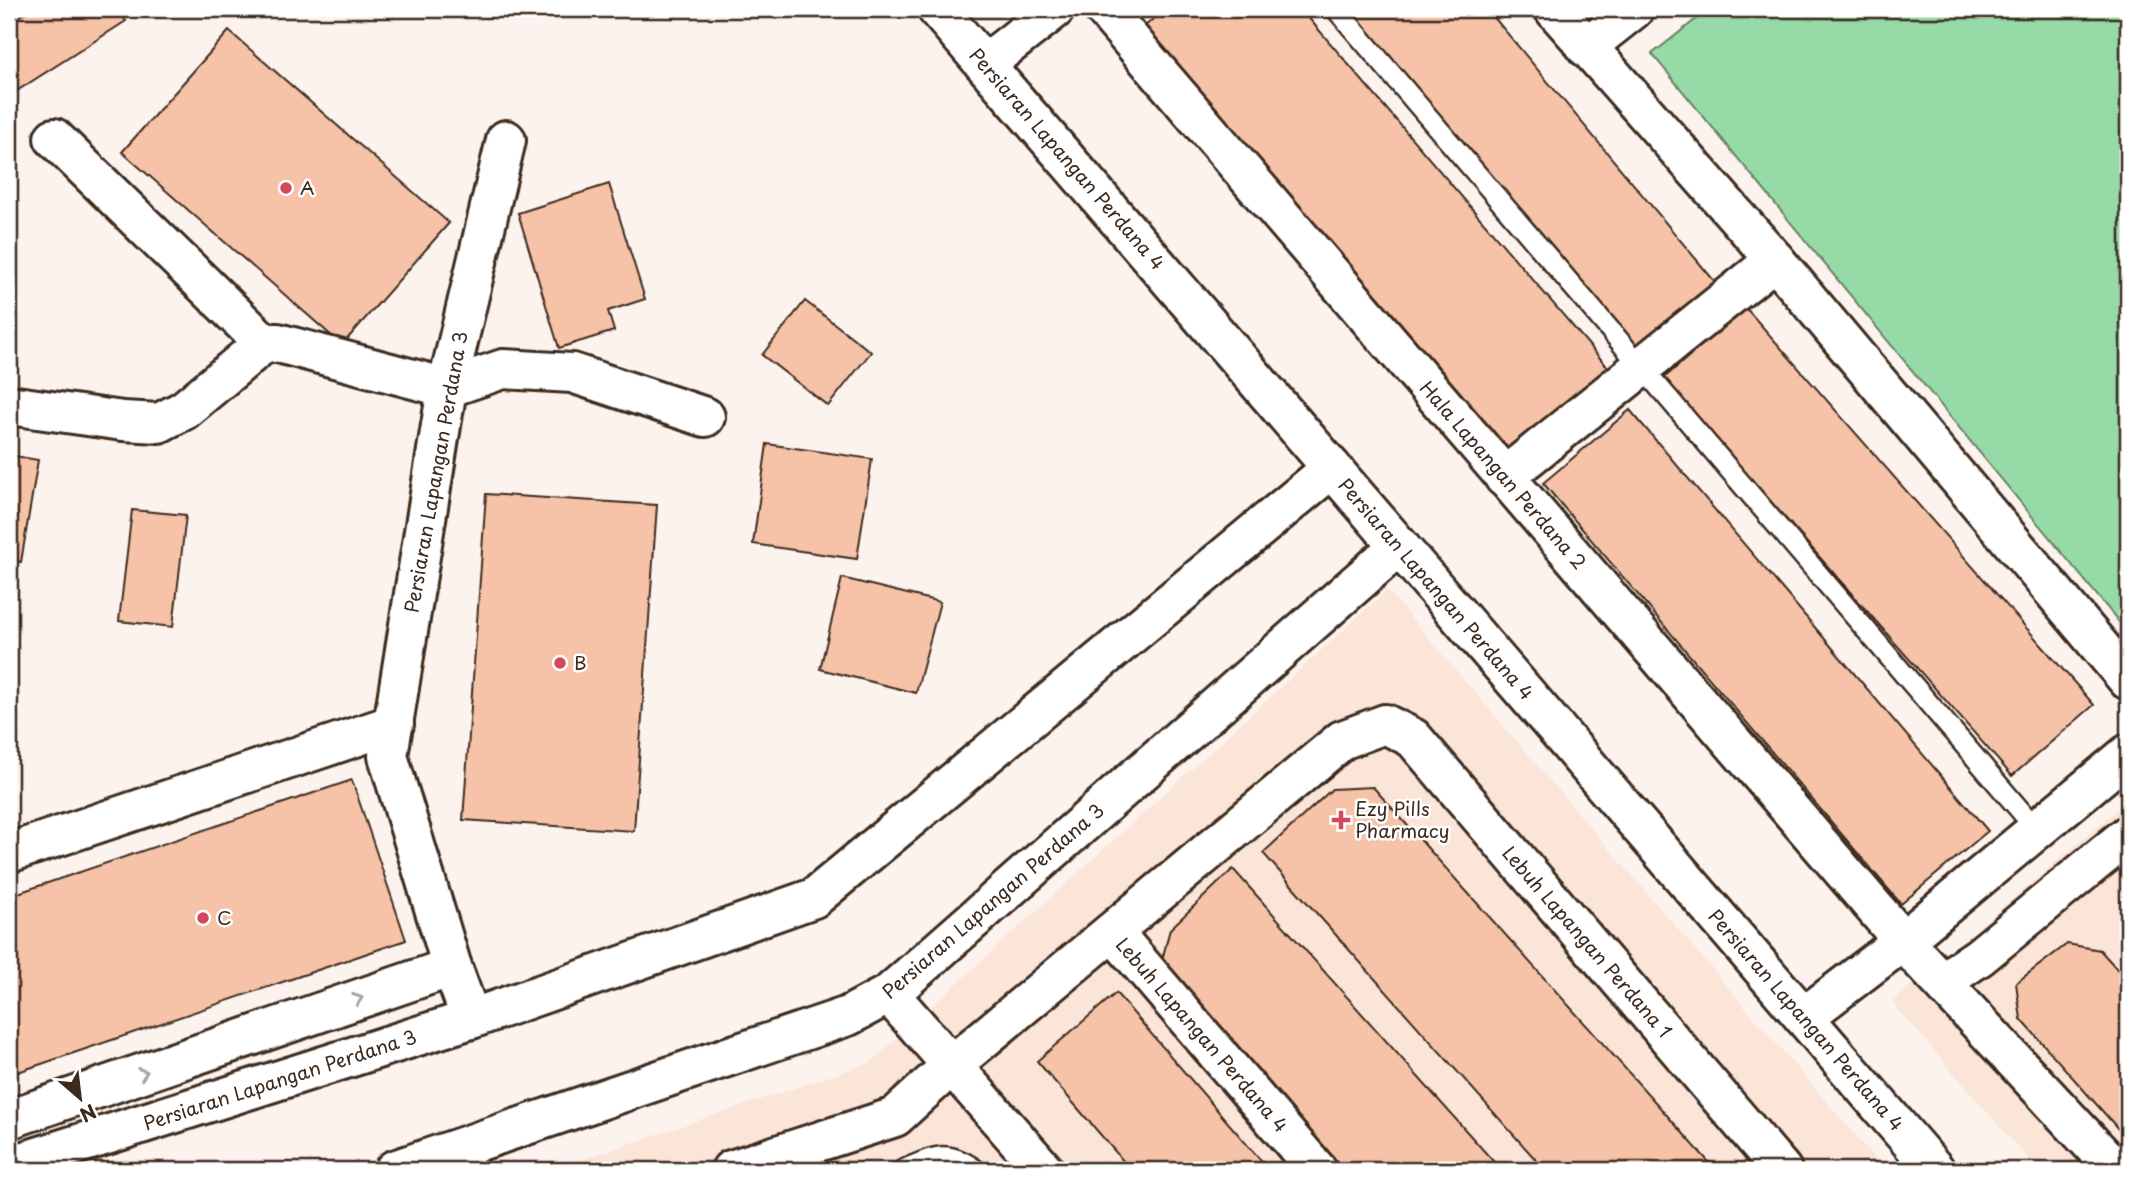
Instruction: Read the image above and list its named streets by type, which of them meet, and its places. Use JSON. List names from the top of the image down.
{
  "streets": {
    "street": [
      "Persiaran Lapangan Perdana 4",
      "Persiaran Lapangan Perdana 3",
      "Hala Lapangan Perdana 2",
      "Lebuh Lapangan Perdana 1",
      "Lebuh Lapangan Perdana 4"
    ]
  },
  "crossings": [
    ["Persiaran Lapangan Perdana 4", "Persiaran Lapangan Perdana 3"],
    ["Lebuh Lapangan Perdana 1", "Lebuh Lapangan Perdana 4"]
  ],
  "places": {
    "other": ["A", "B", "C"],
    "health": ["Ezy Pills Pharmacy"]
  },
  "north": "bottom right"
}
